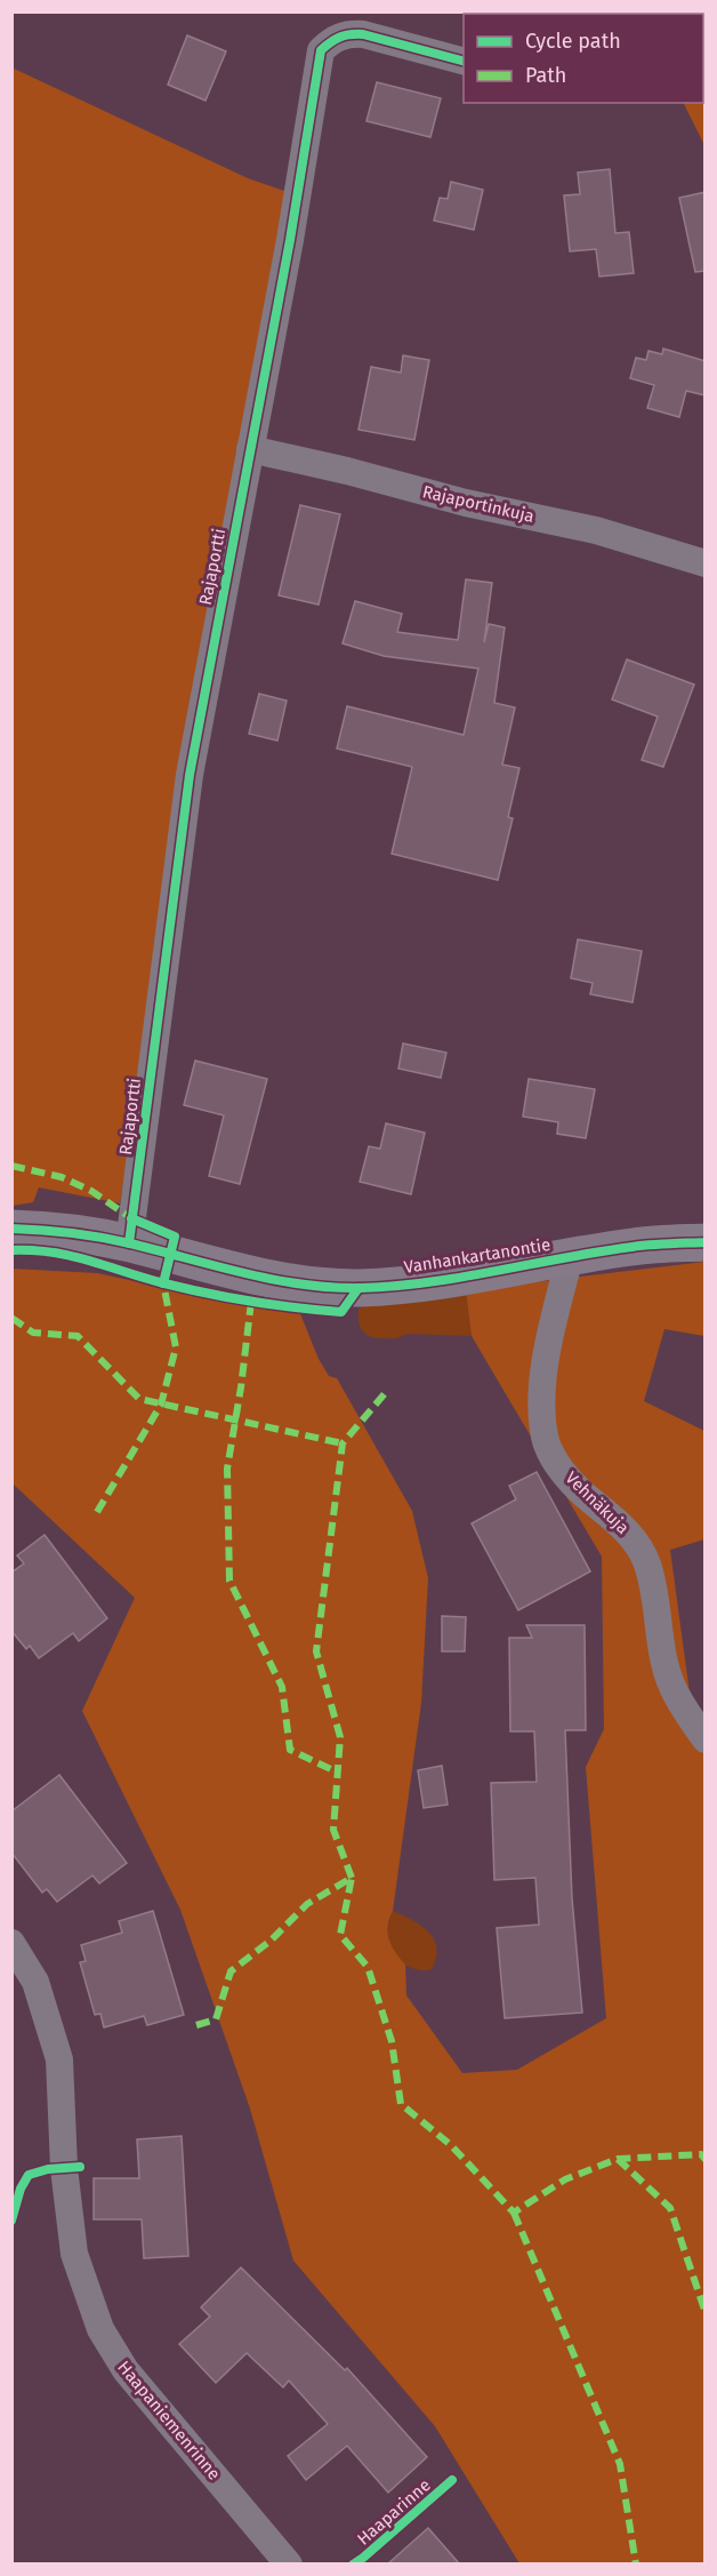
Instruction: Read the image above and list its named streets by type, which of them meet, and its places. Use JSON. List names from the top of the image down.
{
  "streets": {
    "street": [
      "Rajaportinkuja",
      "Rajaportti",
      "Vanhankartanontie",
      "Vehnäkuja",
      "Haapaniemenrinne"
    ],
    "cycle path": ["Haaparinne"]
  },
  "crossings": [
    ["Rajaportinkuja", "Rajaportti"],
    ["Rajaportti", "Vanhankartanontie"],
    ["Vanhankartanontie", "Vehnäkuja"]
  ],
  "legend": ["Cycle path", "Path"]
}
